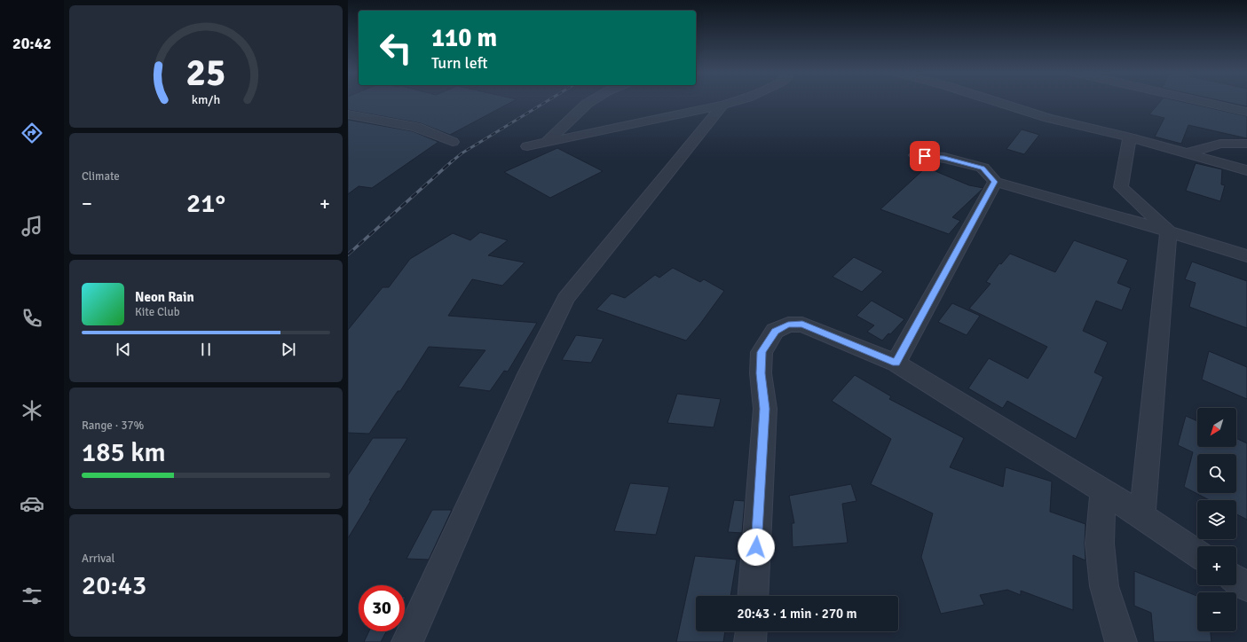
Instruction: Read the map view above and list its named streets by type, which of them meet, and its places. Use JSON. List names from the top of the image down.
{
  "north": "bottom left",
  "page": {
    "tabs": "20:42",
    "turn": ["110 m", "Turn left"],
    "tile": [
      "Climate",
      ["Range · 37%", "185 km"],
      ["Arrival", "20:43"]
    ],
    "heat": ["−", "21°", "+"],
    "song": ["Neon Rain", "Kite Club"],
    "map_buttons": ["+", "−"],
    "limit": "30",
    "trip": "20:43 · 1 min · 270 m",
    "gauge": ["25", "km/h"]
  }
}
